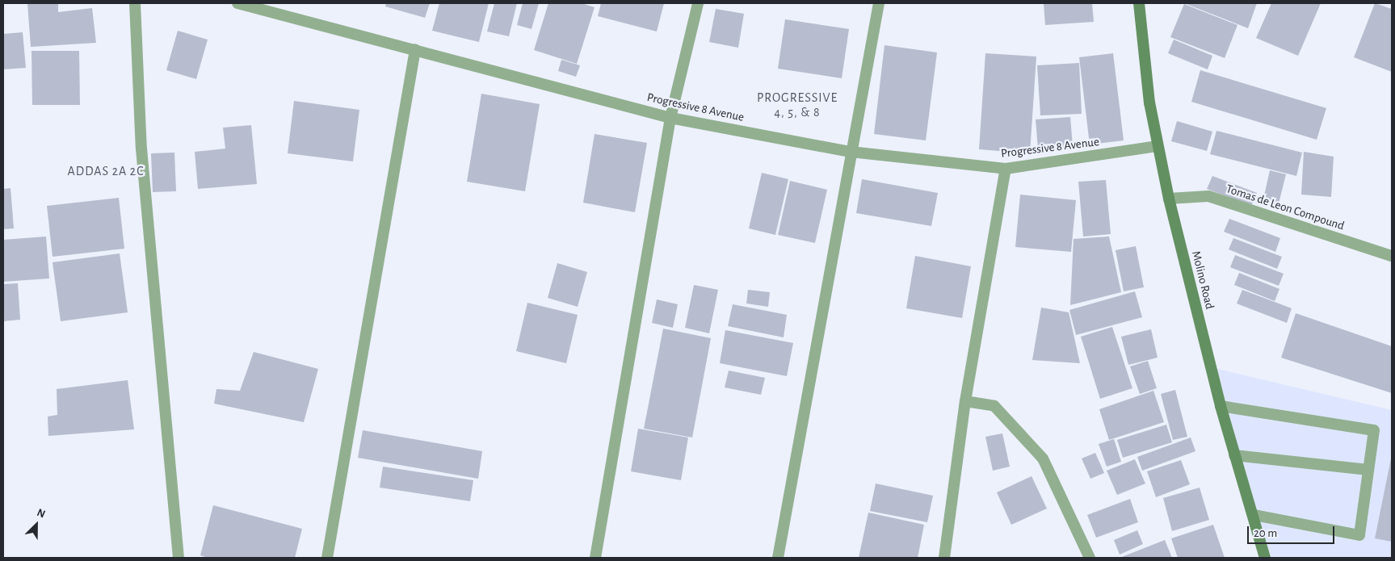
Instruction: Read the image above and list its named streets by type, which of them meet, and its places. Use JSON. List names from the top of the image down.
{
  "streets": {
    "main road": ["Molino Road"],
    "street": ["Progressive 8 Avenue", "Tomas de Leon Compound"]
  },
  "crossings": [
    ["Progressive 8 Avenue", "Molino Road"],
    ["Tomas de Leon Compound", "Molino Road"]
  ],
  "districts": ["PROGRESSIVE 4, 5, & 8", "ADDAS 2A 2C"],
  "scale_bar": "20 m",
  "north": "top right"
}
